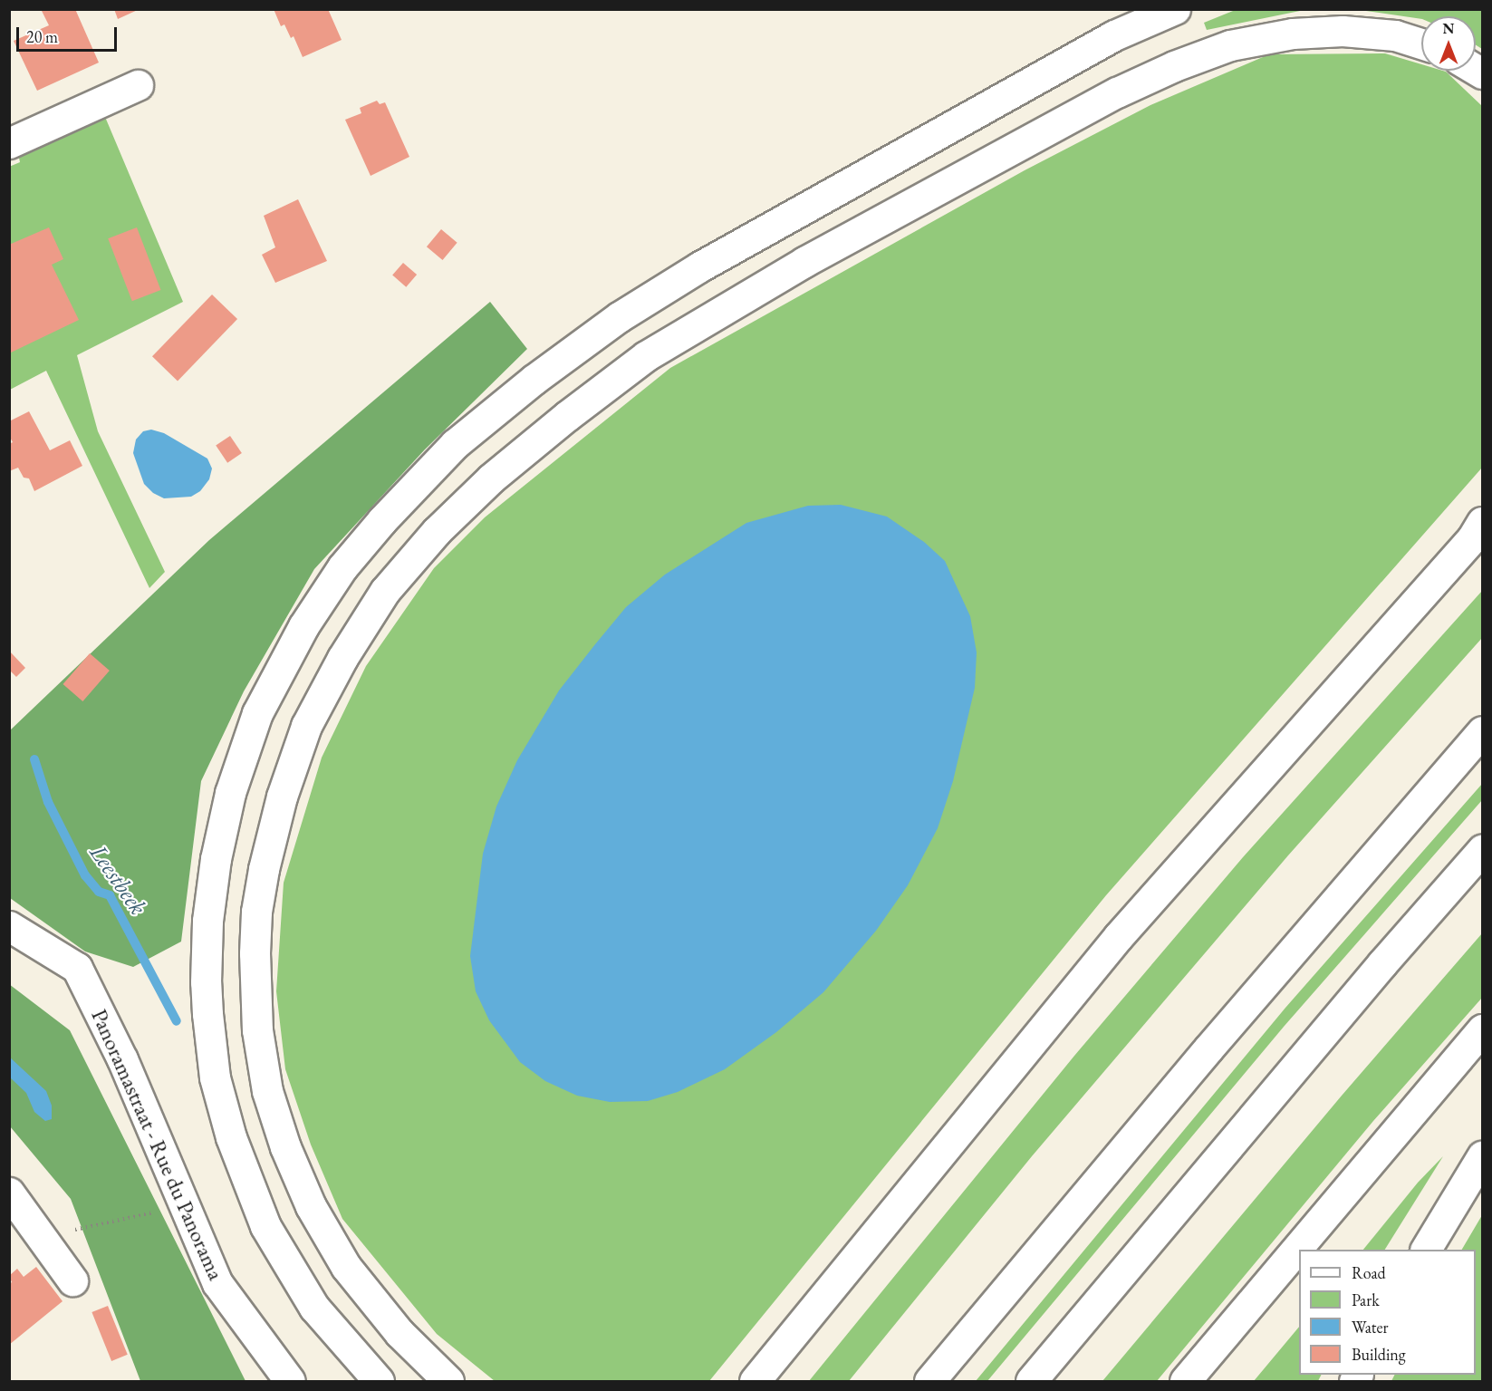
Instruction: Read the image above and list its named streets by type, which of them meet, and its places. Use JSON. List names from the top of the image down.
{
  "streets": {
    "main road": ["Panoramastraat - Rue du Panorama"]
  },
  "water": ["Leestbeek"],
  "legend": [
    "Road",
    "Park",
    "Water",
    "Building"
  ],
  "scale_bar": "20 m",
  "north": "top"
}
